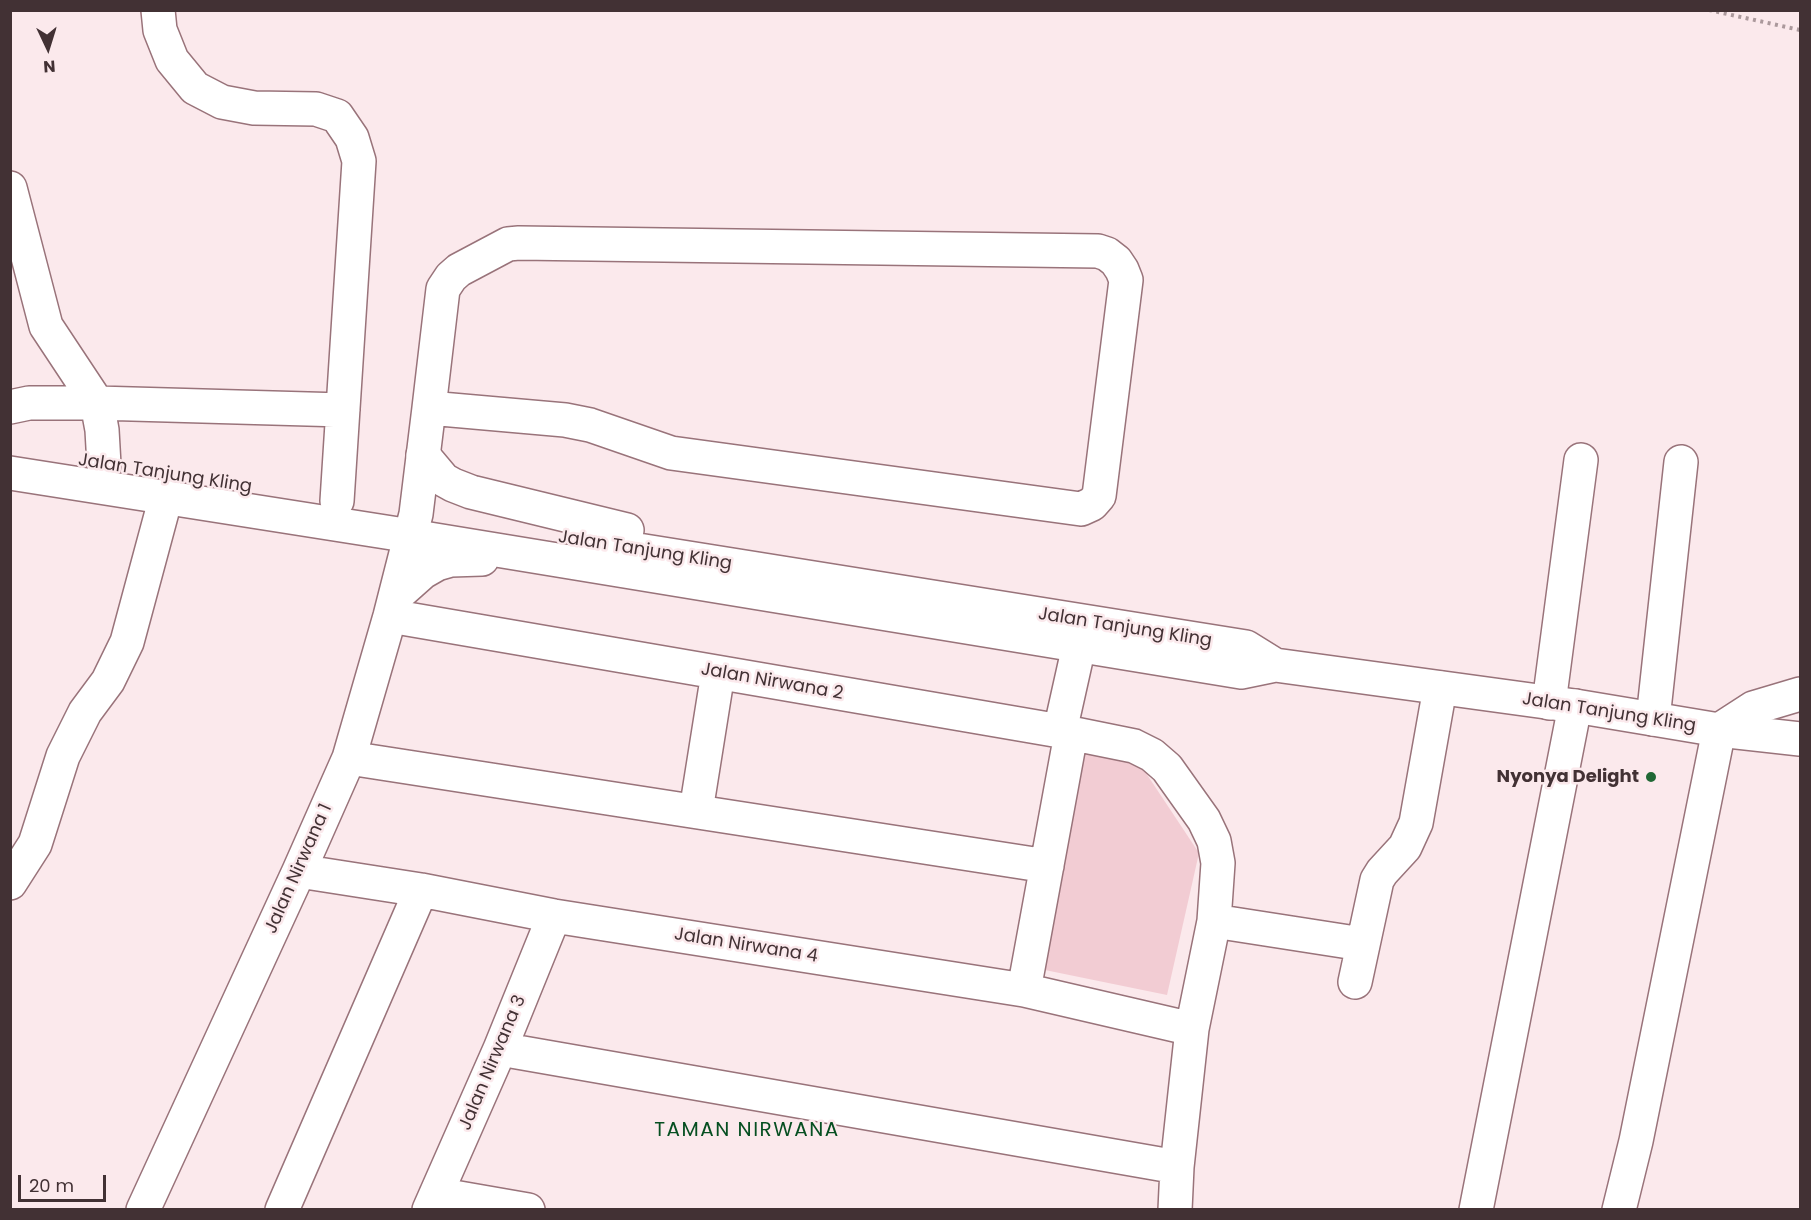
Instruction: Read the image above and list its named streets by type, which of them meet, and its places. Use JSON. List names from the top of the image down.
{
  "streets": {
    "main road": [
      "Jalan Tanjung Kling",
      "Jalan Nirwana 2",
      "Jalan Nirwana 1",
      "Jalan Nirwana 4",
      "Jalan Nirwana 3"
    ]
  },
  "crossings": [
    ["Jalan Tanjung Kling", "Jalan Nirwana 1"],
    ["Jalan Nirwana 2", "Jalan Nirwana 1"],
    ["Jalan Nirwana 1", "Jalan Nirwana 4"],
    ["Jalan Nirwana 4", "Jalan Nirwana 3"]
  ],
  "districts": ["TAMAN NIRWANA"],
  "places": ["Nyonya Delight"],
  "scale_bar": "20 m",
  "north": "bottom"
}
